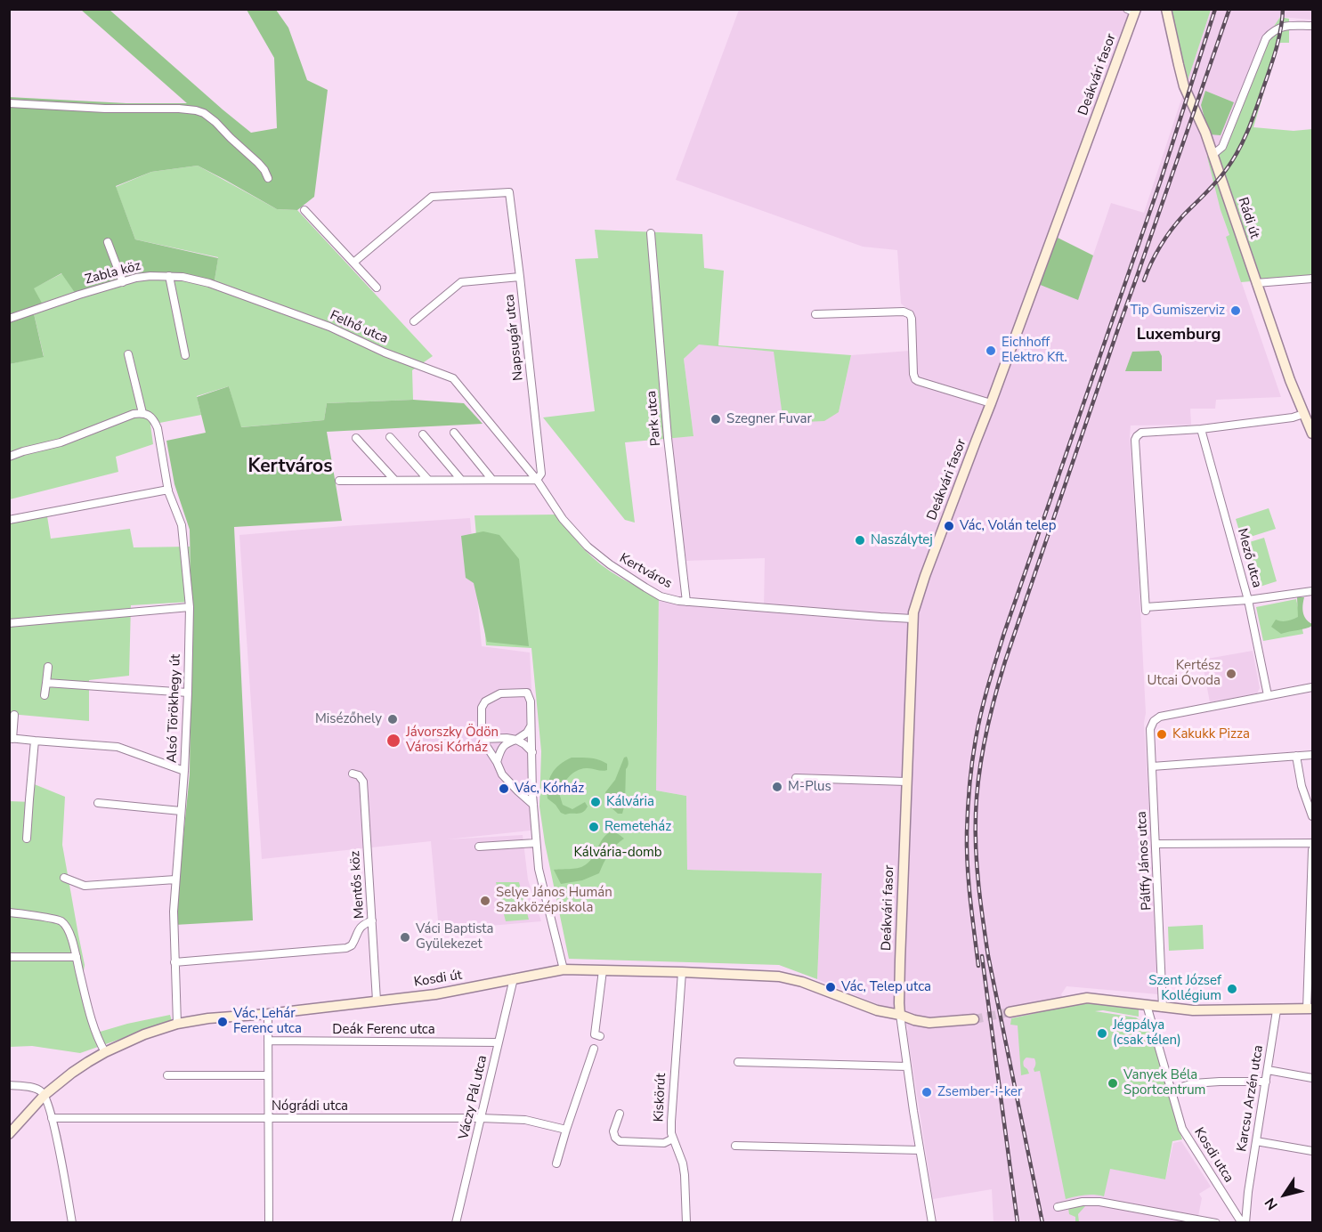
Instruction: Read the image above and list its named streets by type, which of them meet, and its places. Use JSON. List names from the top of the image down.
{
  "streets": {
    "street": [
      "Deákvári fasor",
      "Rádi út",
      "Zabla köz",
      "Felhő utca",
      "Napsugár utca",
      "Park utca",
      "Mező utca",
      "Kertváros",
      "Alsó Törökhegy út",
      "Pálffy János utca",
      "Mentős köz",
      "Kosdi út",
      "Deák Ferenc utca",
      "Váczy Pál utca",
      "Kiskörút",
      "Karcsu Arzén utca",
      "Nógrádi utca",
      "Kosdi utca"
    ]
  },
  "crossings": [
    ["Deákvári fasor", "Kertváros"],
    ["Deákvári fasor", "Kosdi út"],
    ["Zabla köz", "Felhő utca"],
    ["Felhő utca", "Kertváros"],
    ["Napsugár utca", "Kertváros"],
    ["Park utca", "Kertváros"],
    ["Mező utca", "Pálffy János utca"],
    ["Alsó Törökhegy út", "Kosdi út"],
    ["Mentős köz", "Kosdi út"],
    ["Kosdi út", "Váczy Pál utca"],
    ["Kosdi út", "Kiskörút"],
    ["Deák Ferenc utca", "Váczy Pál utca"],
    ["Váczy Pál utca", "Nógrádi utca"],
    ["Karcsu Arzén utca", "Kosdi utca"]
  ],
  "districts": ["Luxemburg", "Kertváros"],
  "parks": ["Kálvária-domb"],
  "places": [
    "Tip Gumiszerviz",
    "Eichhoff Elektro Kft.",
    "Szegner Fuvar",
    "Vác, Volán telep",
    "Naszálytej",
    "Kertész Utcai Óvoda",
    "Misézőhely",
    "Kakukk Pizza",
    "Jávorszky Ödön Városi Kórház",
    "M-Plus",
    "Vác, Kórház",
    "Kálvária",
    "Remeteház",
    "Selye János Humán Szakközépiskola",
    "Váci Baptista Gyülekezet",
    "Vác, Telep utca",
    "Szent József Kollégium",
    "Vác, Lehár Ferenc utca",
    "Jégpálya (csak télen)",
    "Vanyek Béla Sportcentrum",
    "Zsember-i-ker"
  ],
  "north": "bottom left"
}
